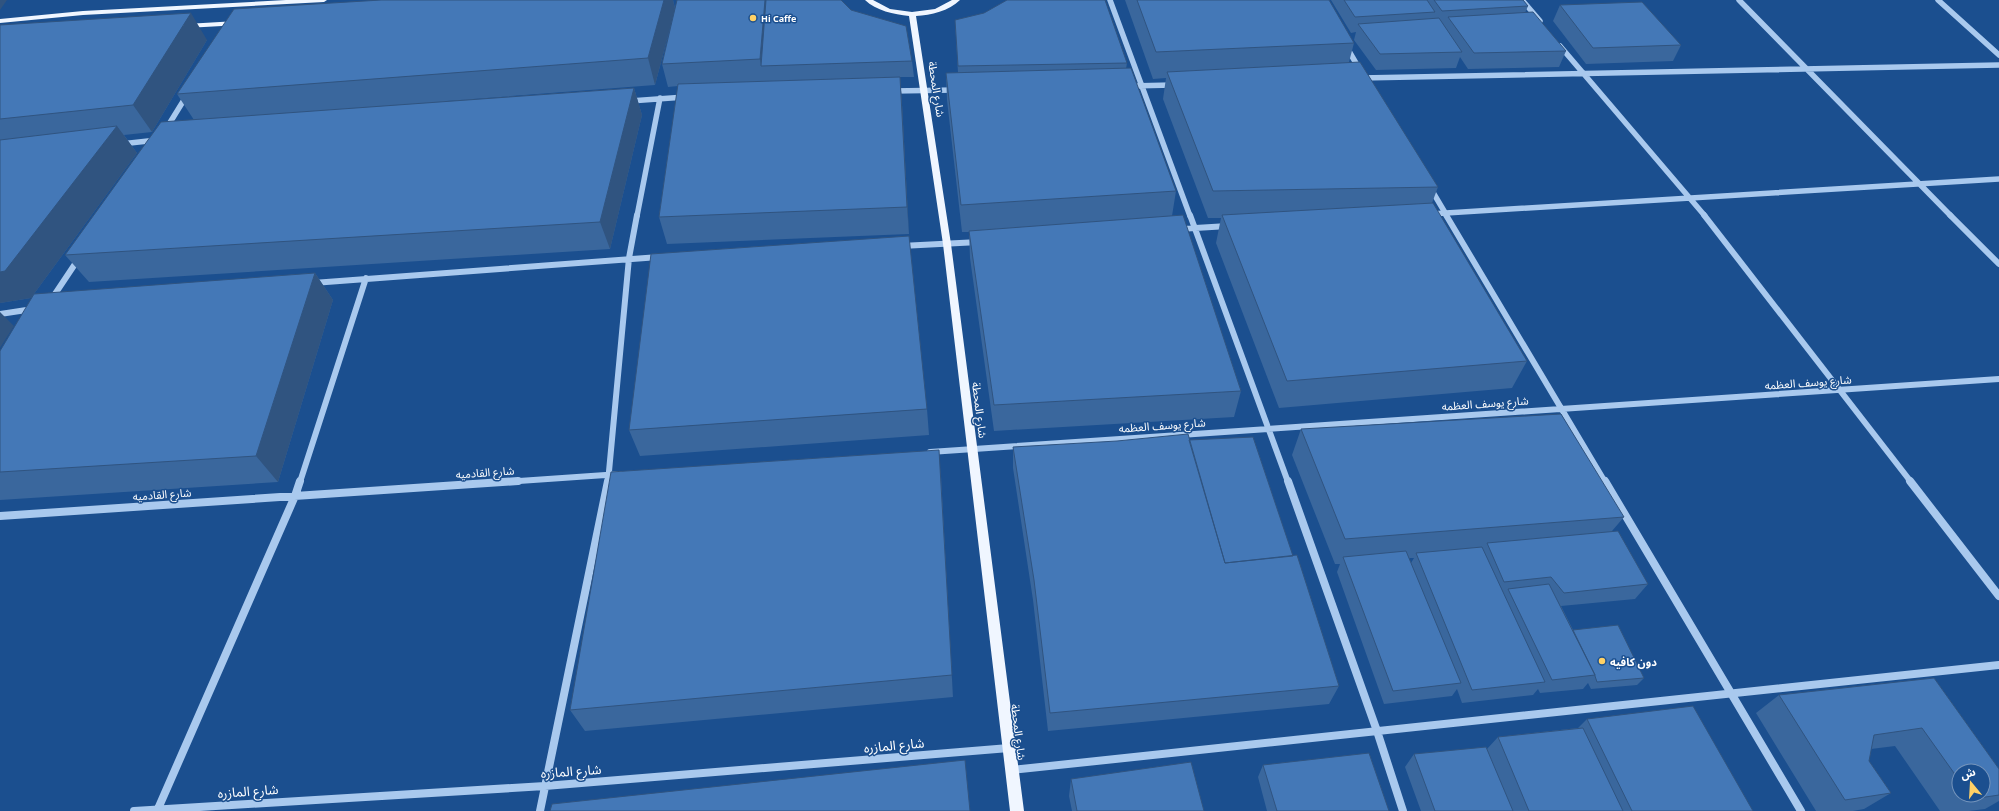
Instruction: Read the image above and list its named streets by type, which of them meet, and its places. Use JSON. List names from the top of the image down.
{
  "streets": {
    "main road": ["شارع المحطة"],
    "street": ["شارع يوسف العظمه", "شارع القادميه", "شارع المازره"]
  },
  "crossings": [
    ["شارع المحطة", "شارع يوسف العظمه"],
    ["شارع المحطة", "شارع المازره"]
  ],
  "places": ["Hi Caffe", "دون كافيه"],
  "north": "top"
}
